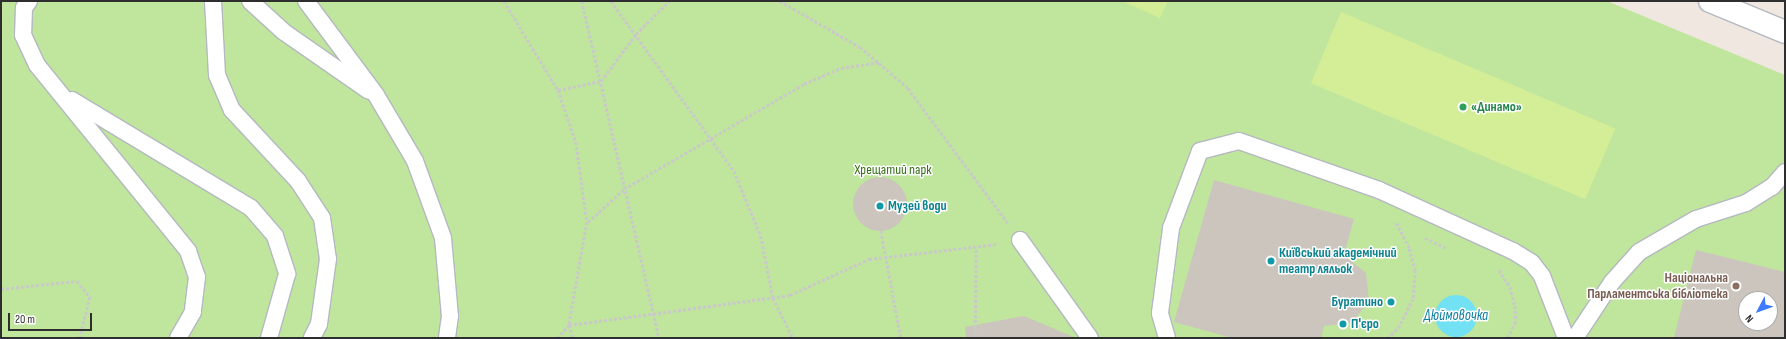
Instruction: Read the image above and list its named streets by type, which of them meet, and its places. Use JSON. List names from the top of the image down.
{
  "water": ["Дюймовочка"],
  "parks": ["Хрещатий парк"],
  "places": [
    "«Динамо»",
    "Музей води",
    "Київський академічний театр ляльок",
    "Національна Парламентська бібліотека",
    "Буратино",
    "П'єро"
  ],
  "scale_bar": "20 m",
  "north": "bottom left"
}
